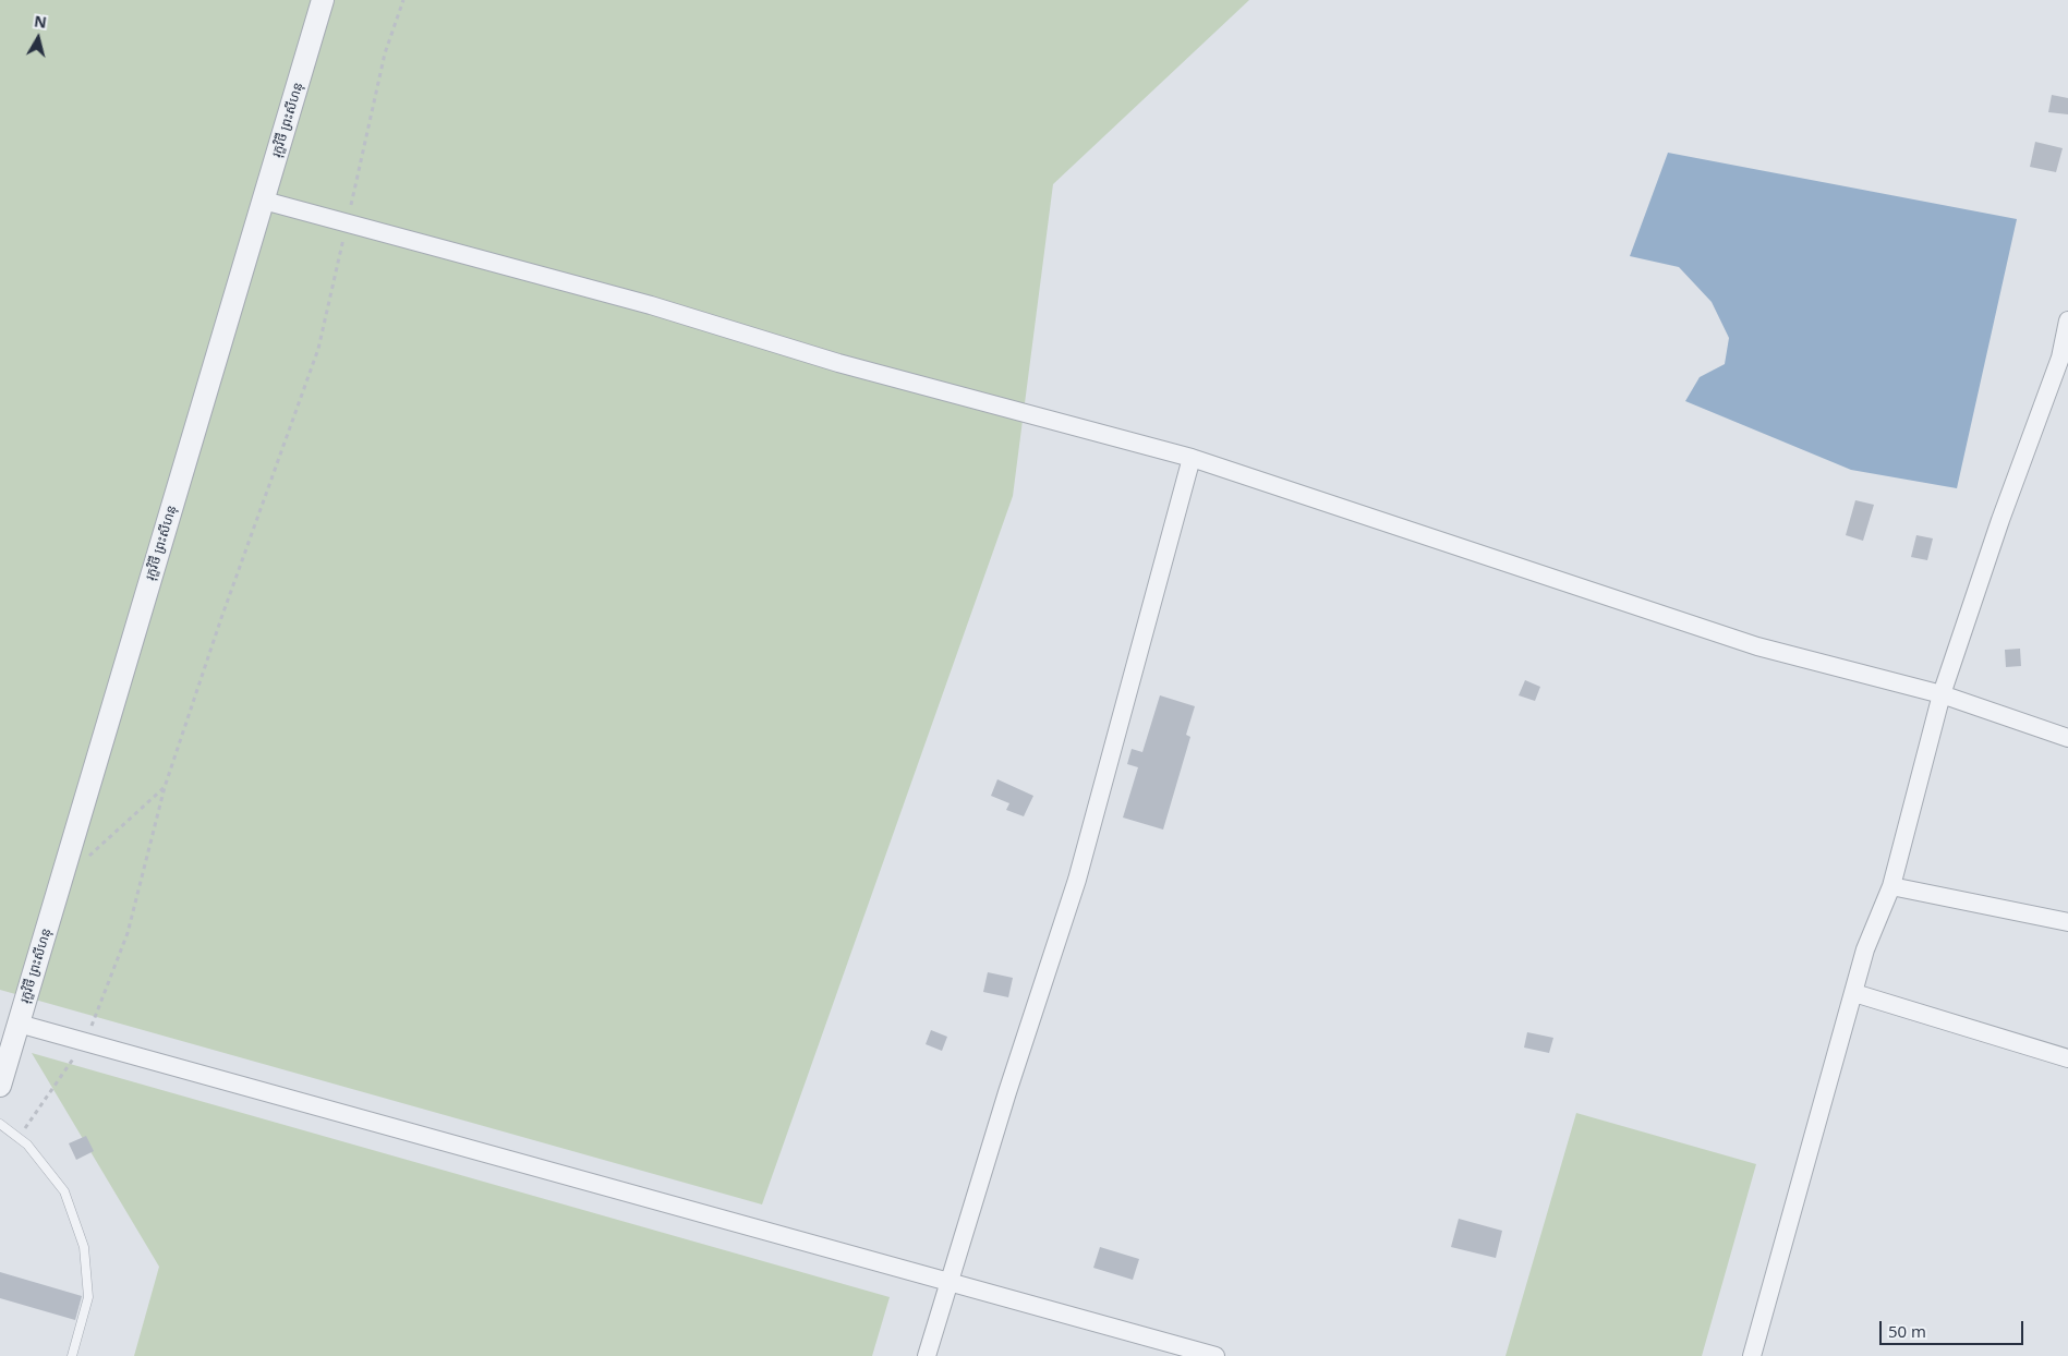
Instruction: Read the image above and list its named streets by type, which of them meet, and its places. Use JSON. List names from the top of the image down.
{
  "streets": {
    "street": ["រុក្ខវិថី ព្រះសីហនុ"]
  },
  "scale_bar": "50 m",
  "north": "top"
}
